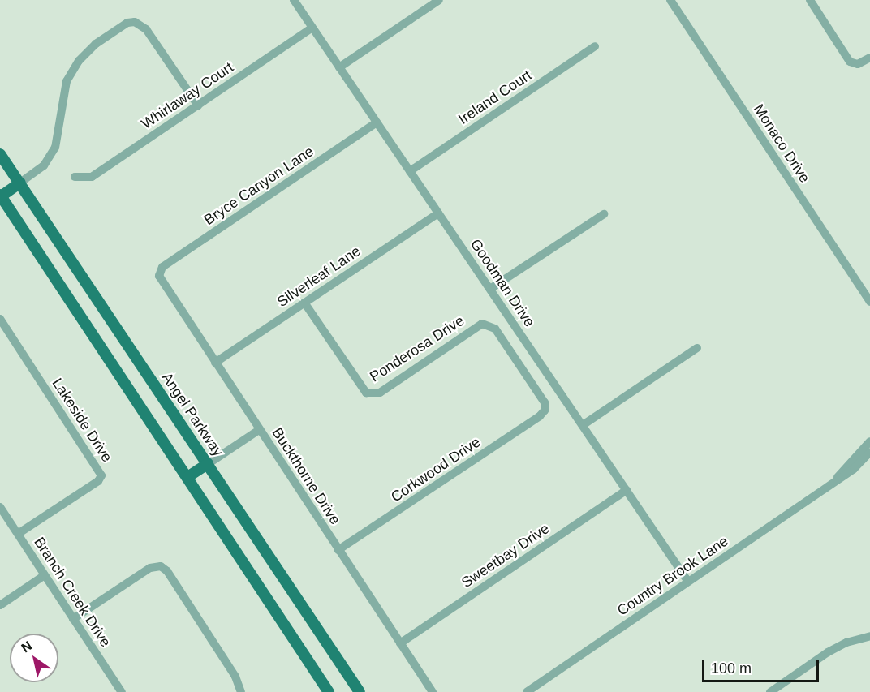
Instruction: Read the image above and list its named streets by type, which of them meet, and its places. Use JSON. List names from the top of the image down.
{
  "streets": {
    "main road": ["Angel Parkway"],
    "street": [
      "Whirlaway Court",
      "Ireland Court",
      "Monaco Drive",
      "Bryce Canyon Lane",
      "Silverleaf Lane",
      "Goodman Drive",
      "Ponderosa Drive",
      "Lakeside Drive",
      "Corkwood Drive",
      "Buckthorne Drive",
      "Sweetbay Drive",
      "Country Brook Lane",
      "Branch Creek Drive"
    ]
  },
  "crossings": [
    ["Whirlaway Court", "Goodman Drive"],
    ["Ireland Court", "Goodman Drive"],
    ["Bryce Canyon Lane", "Goodman Drive"],
    ["Bryce Canyon Lane", "Buckthorne Drive"],
    ["Silverleaf Lane", "Goodman Drive"],
    ["Silverleaf Lane", "Ponderosa Drive"],
    ["Silverleaf Lane", "Buckthorne Drive"],
    ["Goodman Drive", "Sweetbay Drive"],
    ["Goodman Drive", "Country Brook Lane"],
    ["Ponderosa Drive", "Corkwood Drive"],
    ["Lakeside Drive", "Branch Creek Drive"],
    ["Corkwood Drive", "Buckthorne Drive"],
    ["Buckthorne Drive", "Sweetbay Drive"]
  ],
  "scale_bar": "100 m",
  "north": "top left"
}
